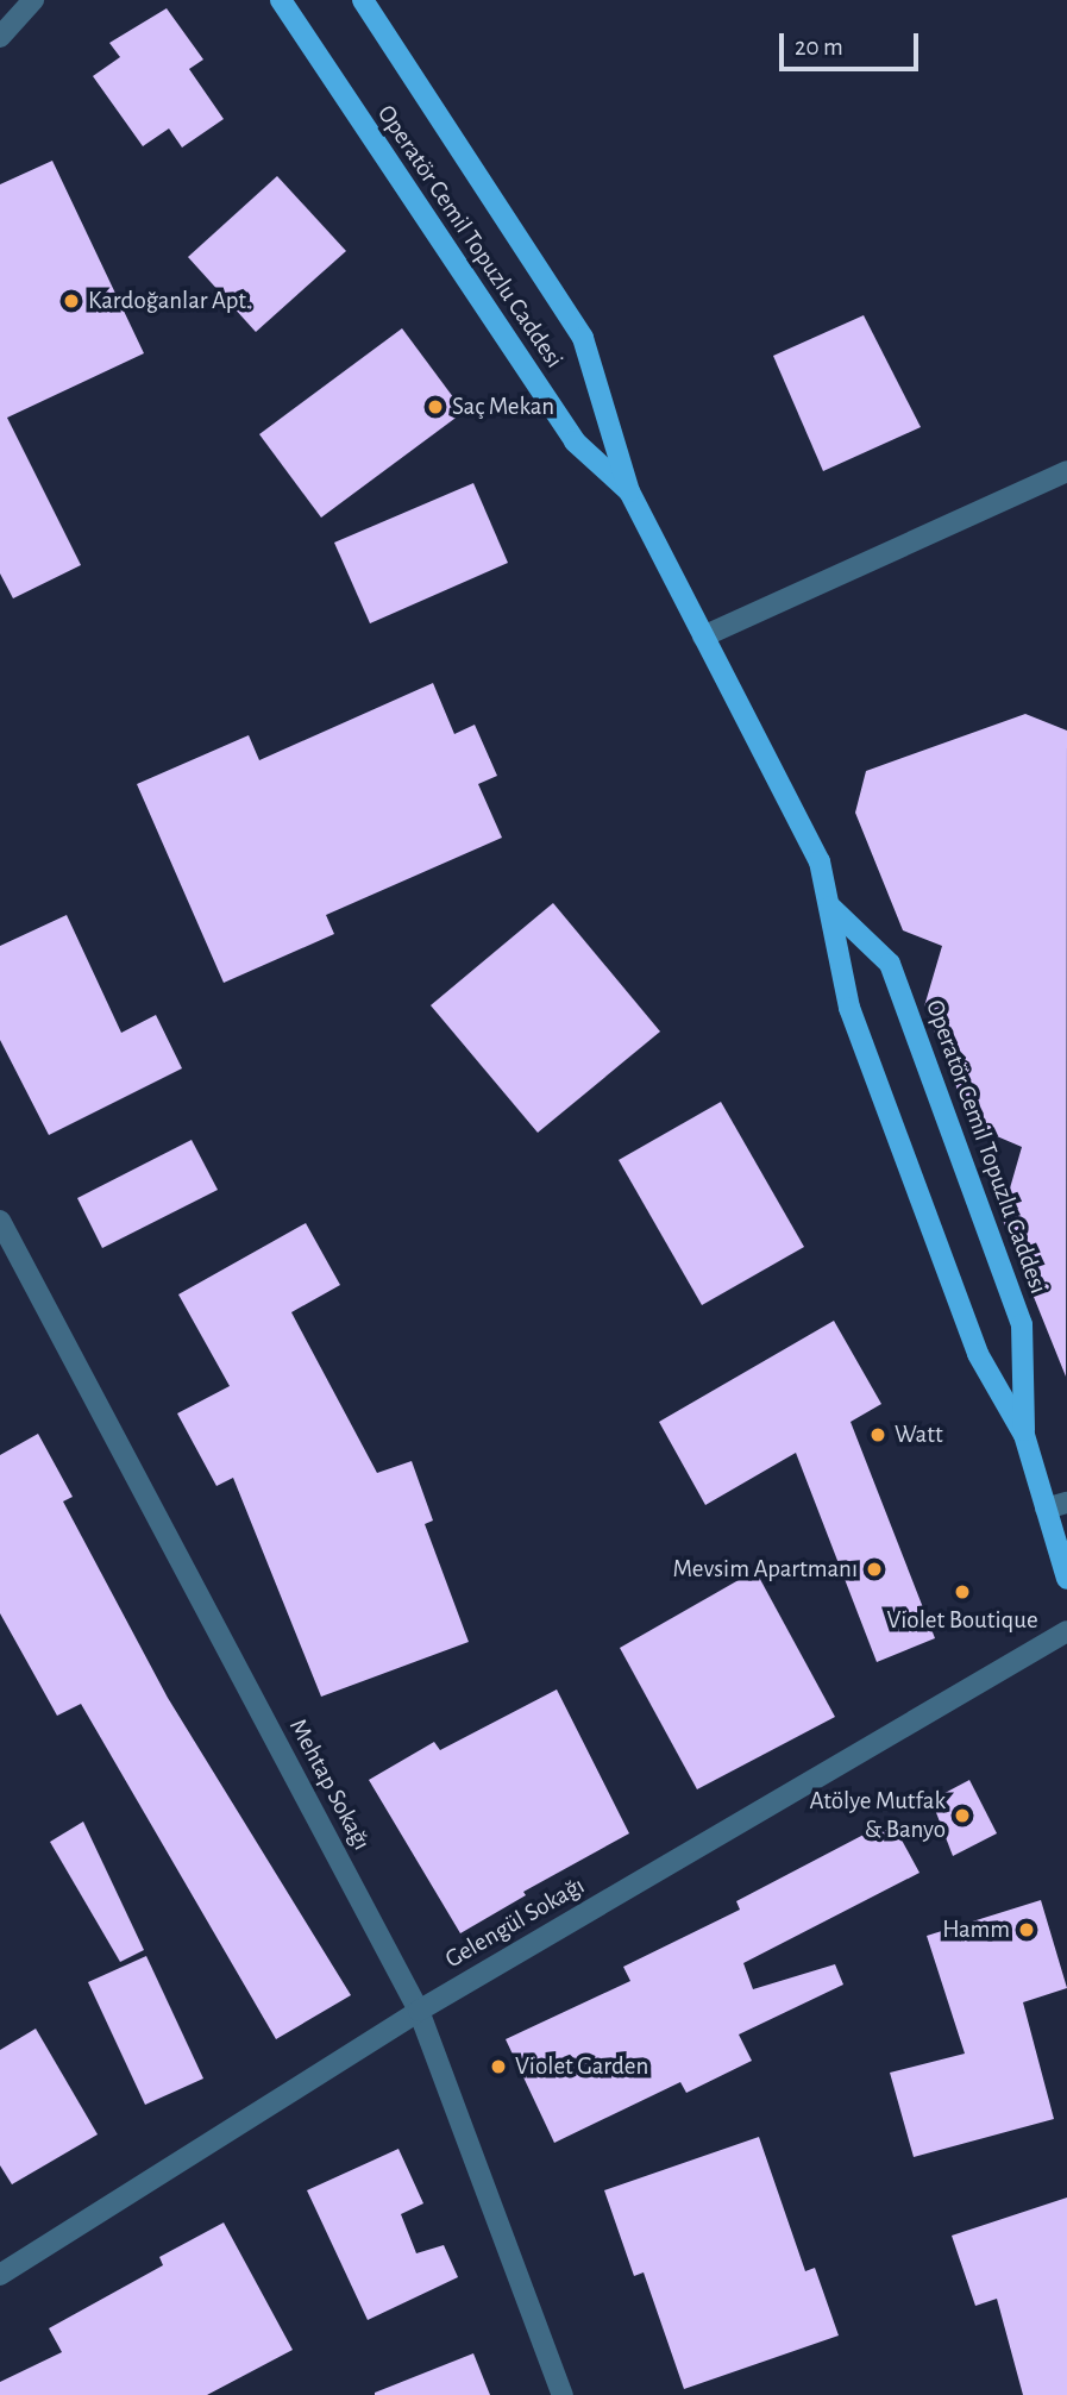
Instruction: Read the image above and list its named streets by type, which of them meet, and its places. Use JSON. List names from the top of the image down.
{
  "streets": {
    "main road": ["Operatör Cemil Topuzlu Caddesi"],
    "street": ["Mehtap Sokağı", "Gelengül Sokağı"]
  },
  "crossings": [
    ["Mehtap Sokağı", "Gelengül Sokağı"]
  ],
  "places": [
    "Kardoğanlar Apt.",
    "Saç Mekan",
    "Watt",
    "Mevsim Apartmanı",
    "Violet Boutique",
    "Atölye Mutfak & Banyo",
    "Hamm",
    "Violet Garden"
  ],
  "scale_bar": "20 m"
}
